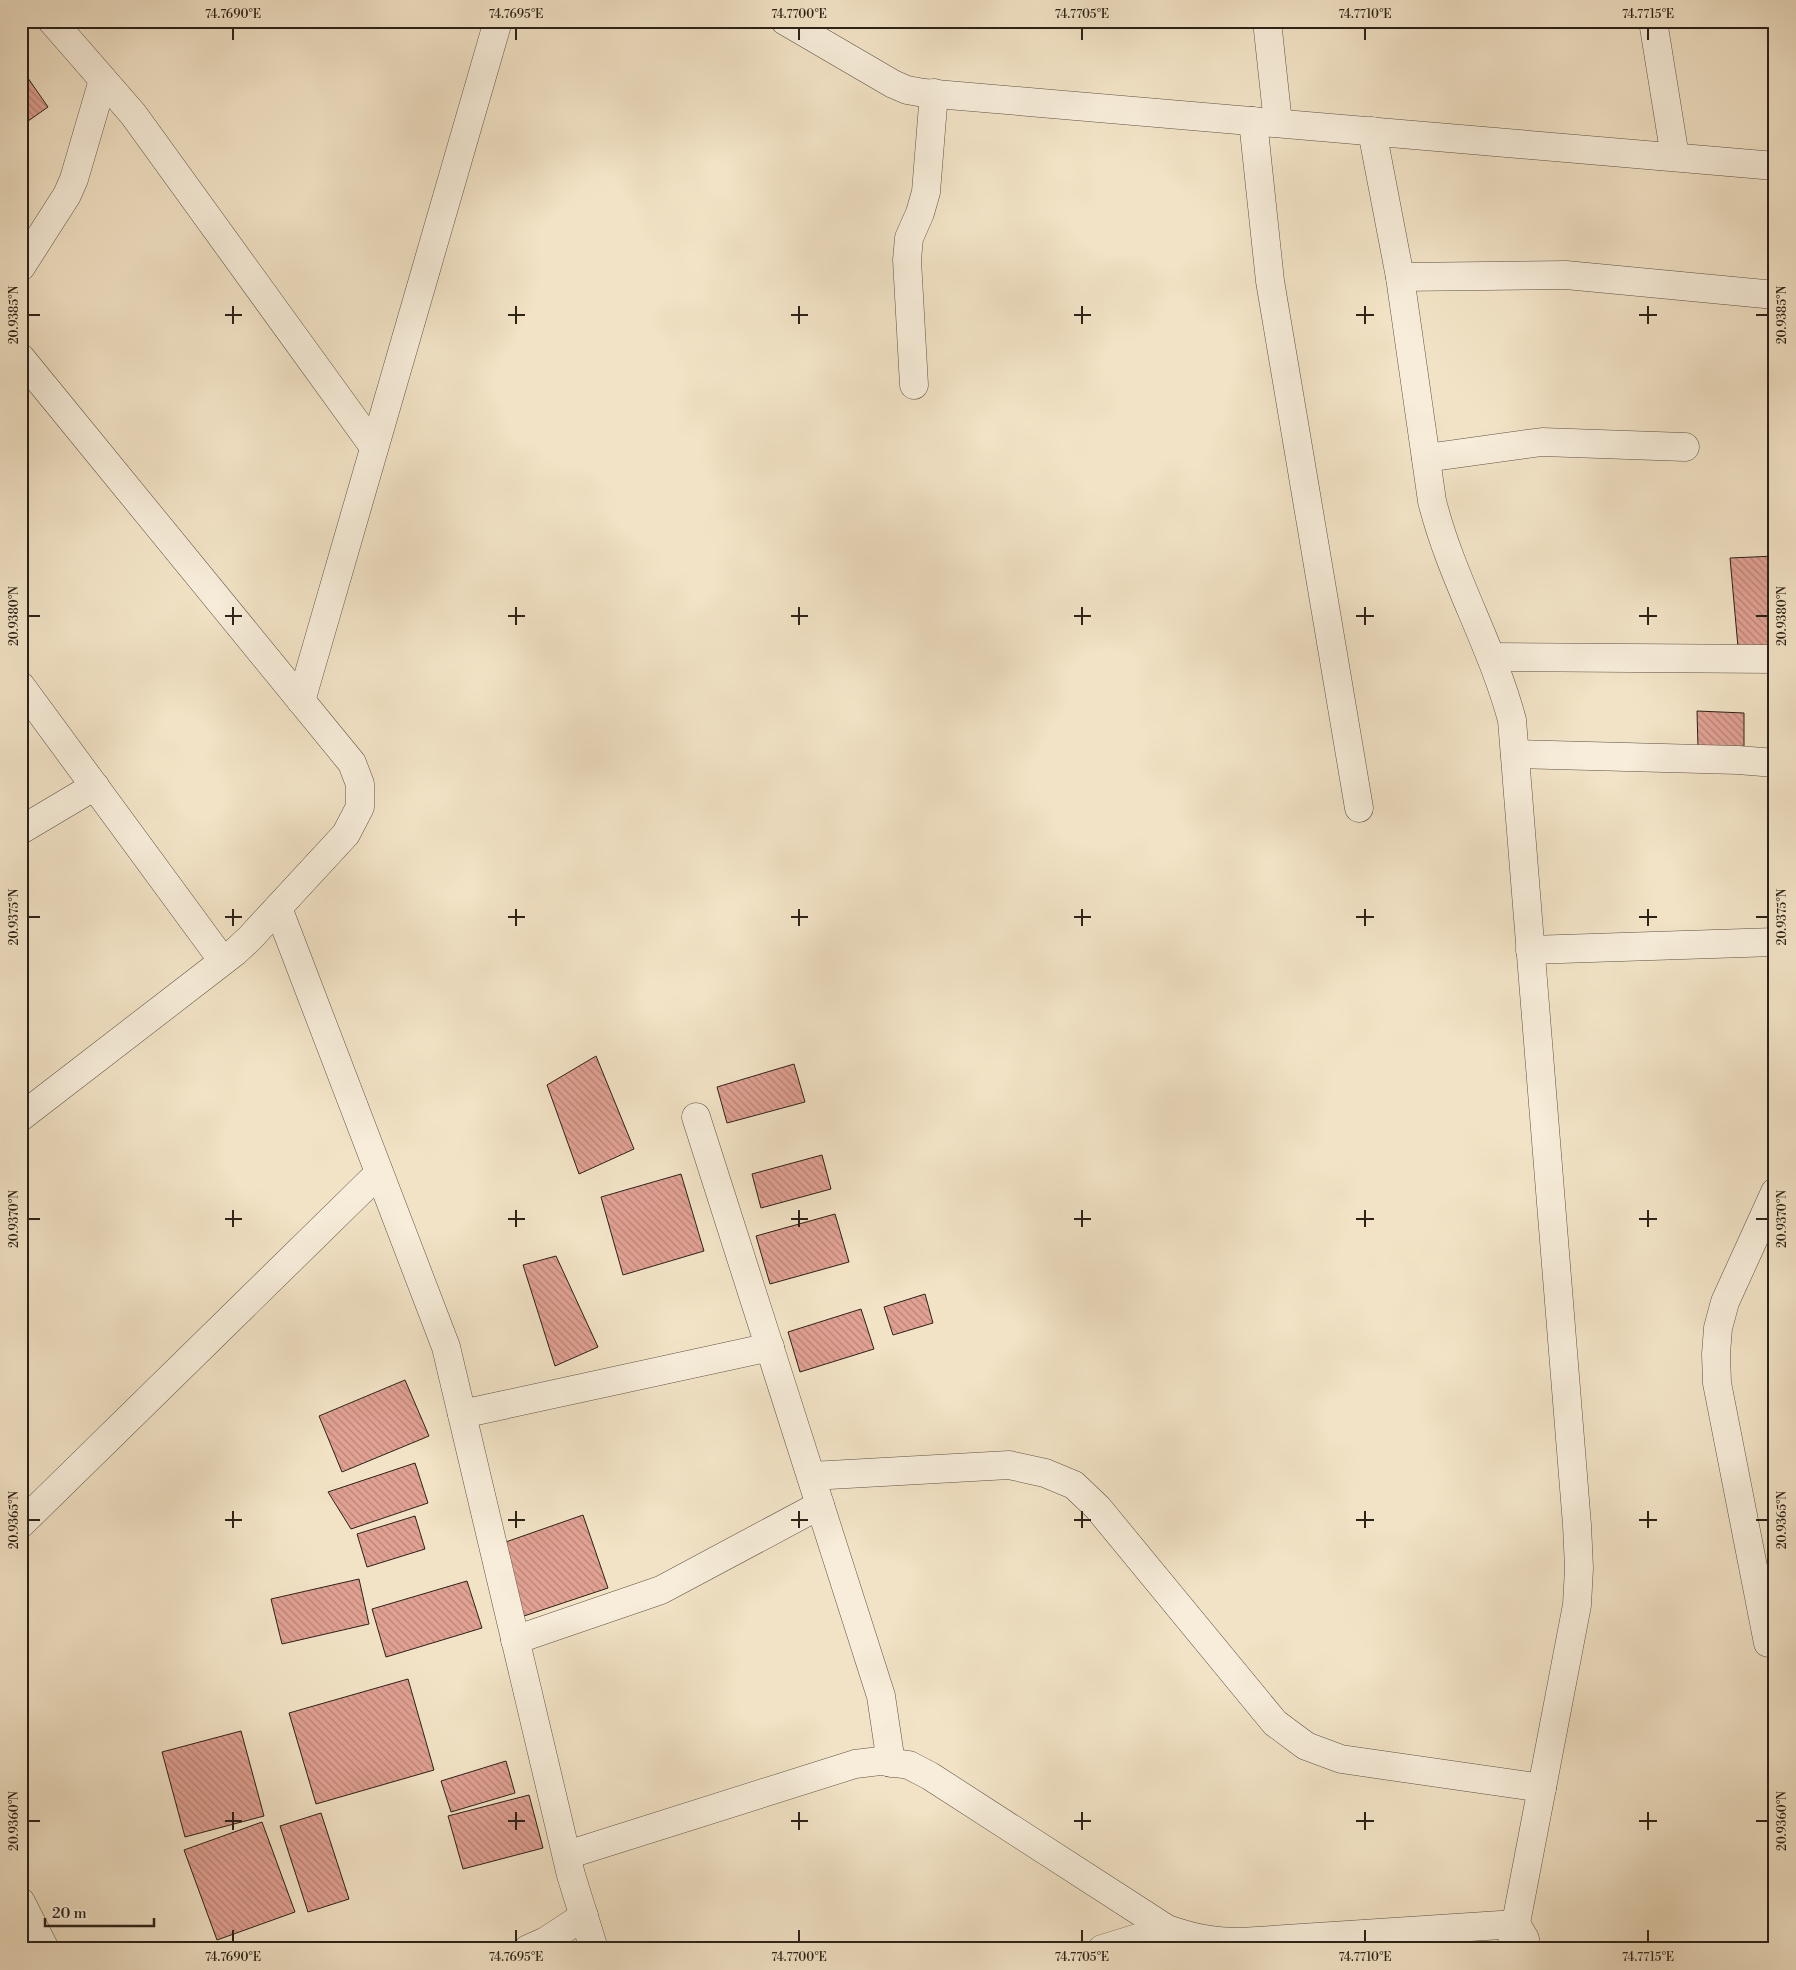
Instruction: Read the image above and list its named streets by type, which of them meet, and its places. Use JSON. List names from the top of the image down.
{
  "scale_bar": "20 m",
  "coordinates": [
    "74.7690°E",
    "74.7695°E",
    "74.7700°E",
    "74.7705°E",
    "74.7710°E",
    "74.7715°E",
    "20.9385°N",
    "20.9380°N",
    "20.9375°N",
    "20.9370°N",
    "20.9365°N",
    "20.9360°N"
  ]
}
